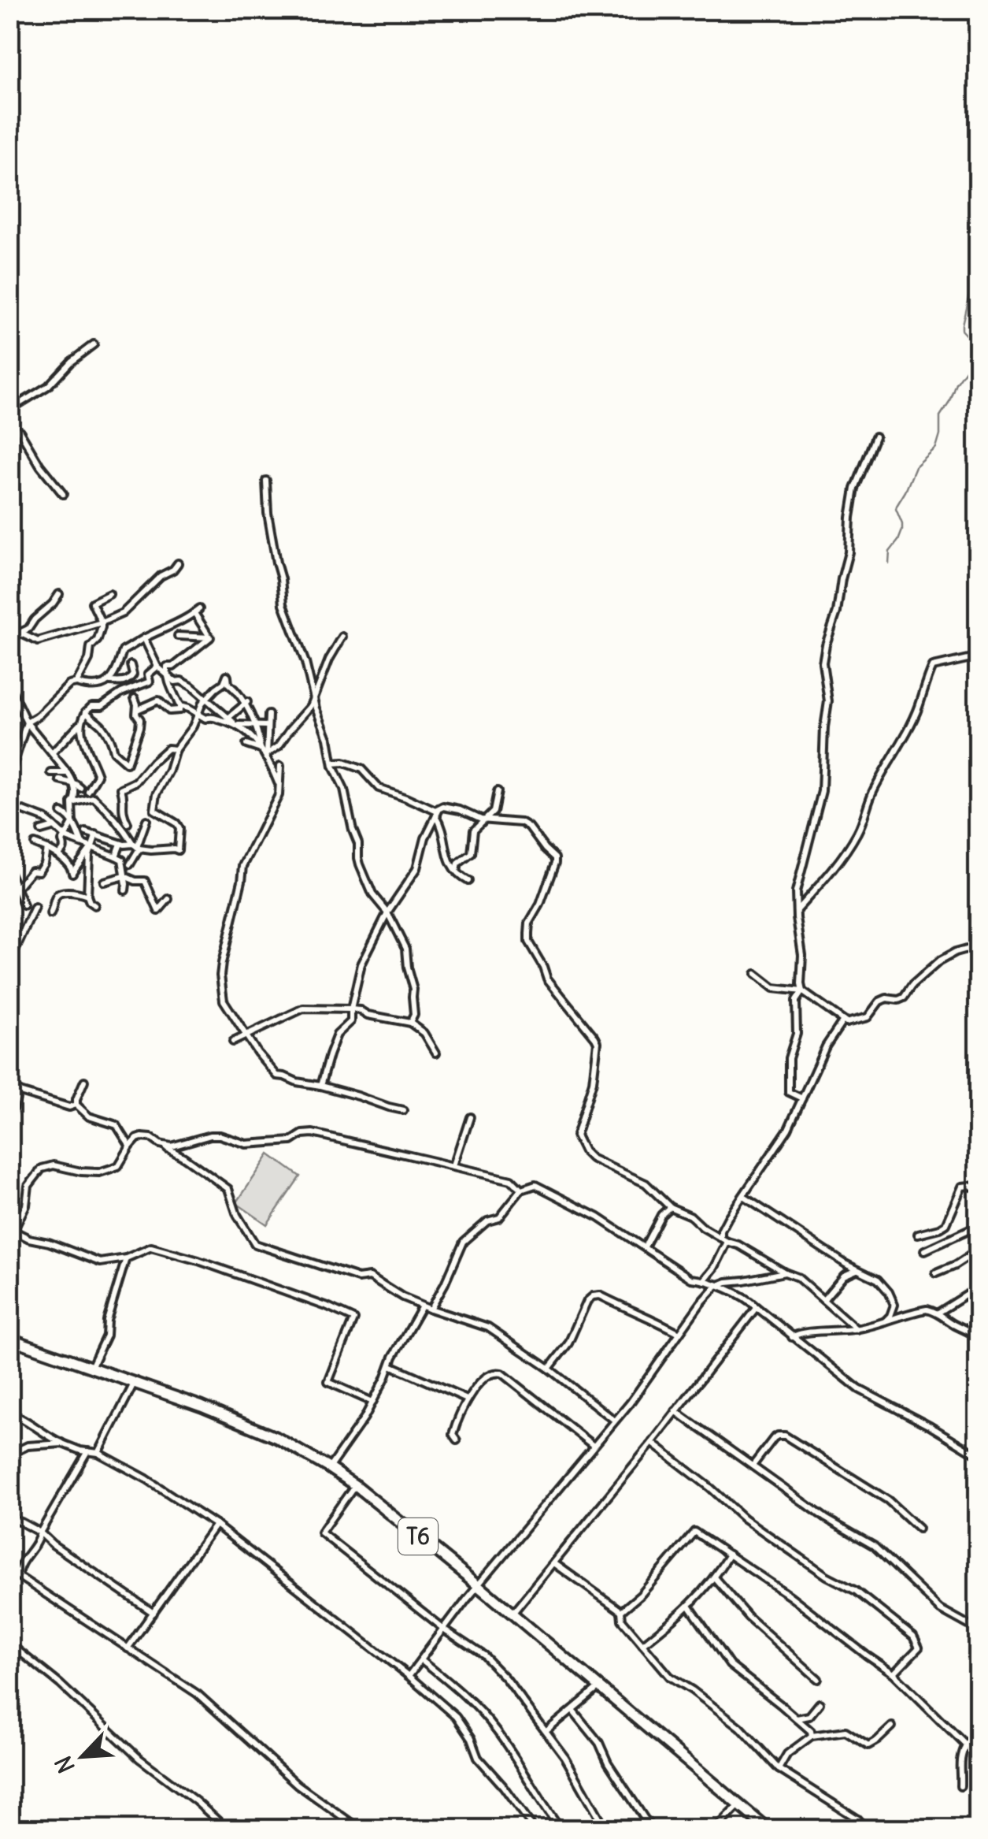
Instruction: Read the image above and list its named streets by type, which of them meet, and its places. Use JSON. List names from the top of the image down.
{
  "streets": {
    "highway": ["T6"]
  },
  "north": "bottom left"
}
